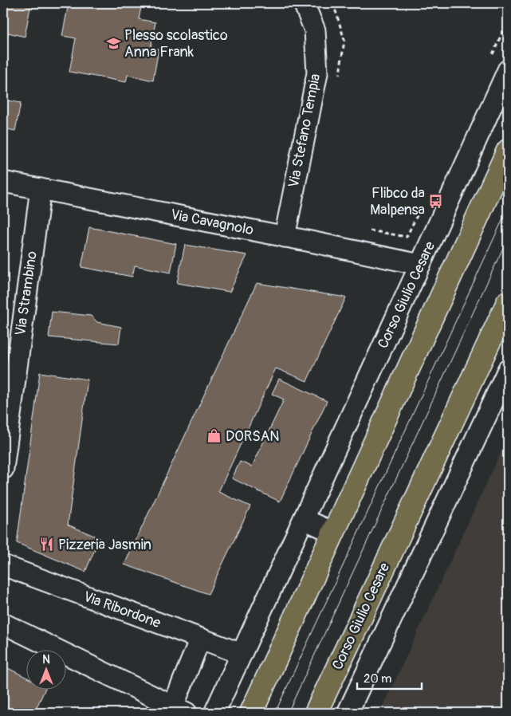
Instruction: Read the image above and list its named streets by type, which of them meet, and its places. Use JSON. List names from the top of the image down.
{
  "streets": {
    "main road": ["Corso Giulio Cesare"],
    "street": [
      "Via Stefano Tempia",
      "Via Cavagnolo",
      "Via Strambino",
      "Via Ribordone"
    ]
  },
  "crossings": [
    ["Via Stefano Tempia", "Via Cavagnolo"],
    ["Via Cavagnolo", "Via Strambino"],
    ["Via Cavagnolo", "Corso Giulio Cesare"],
    ["Corso Giulio Cesare", "Via Ribordone"]
  ],
  "places": {
    "school or university": ["Plesso scolastico Anna Frank"],
    "bus stop": ["Flibco da Malpensa"],
    "shop": ["DORSAN"],
    "restaurant": ["Pizzeria Jasmin"]
  },
  "scale_bar": "20 m",
  "north": "top"
}
